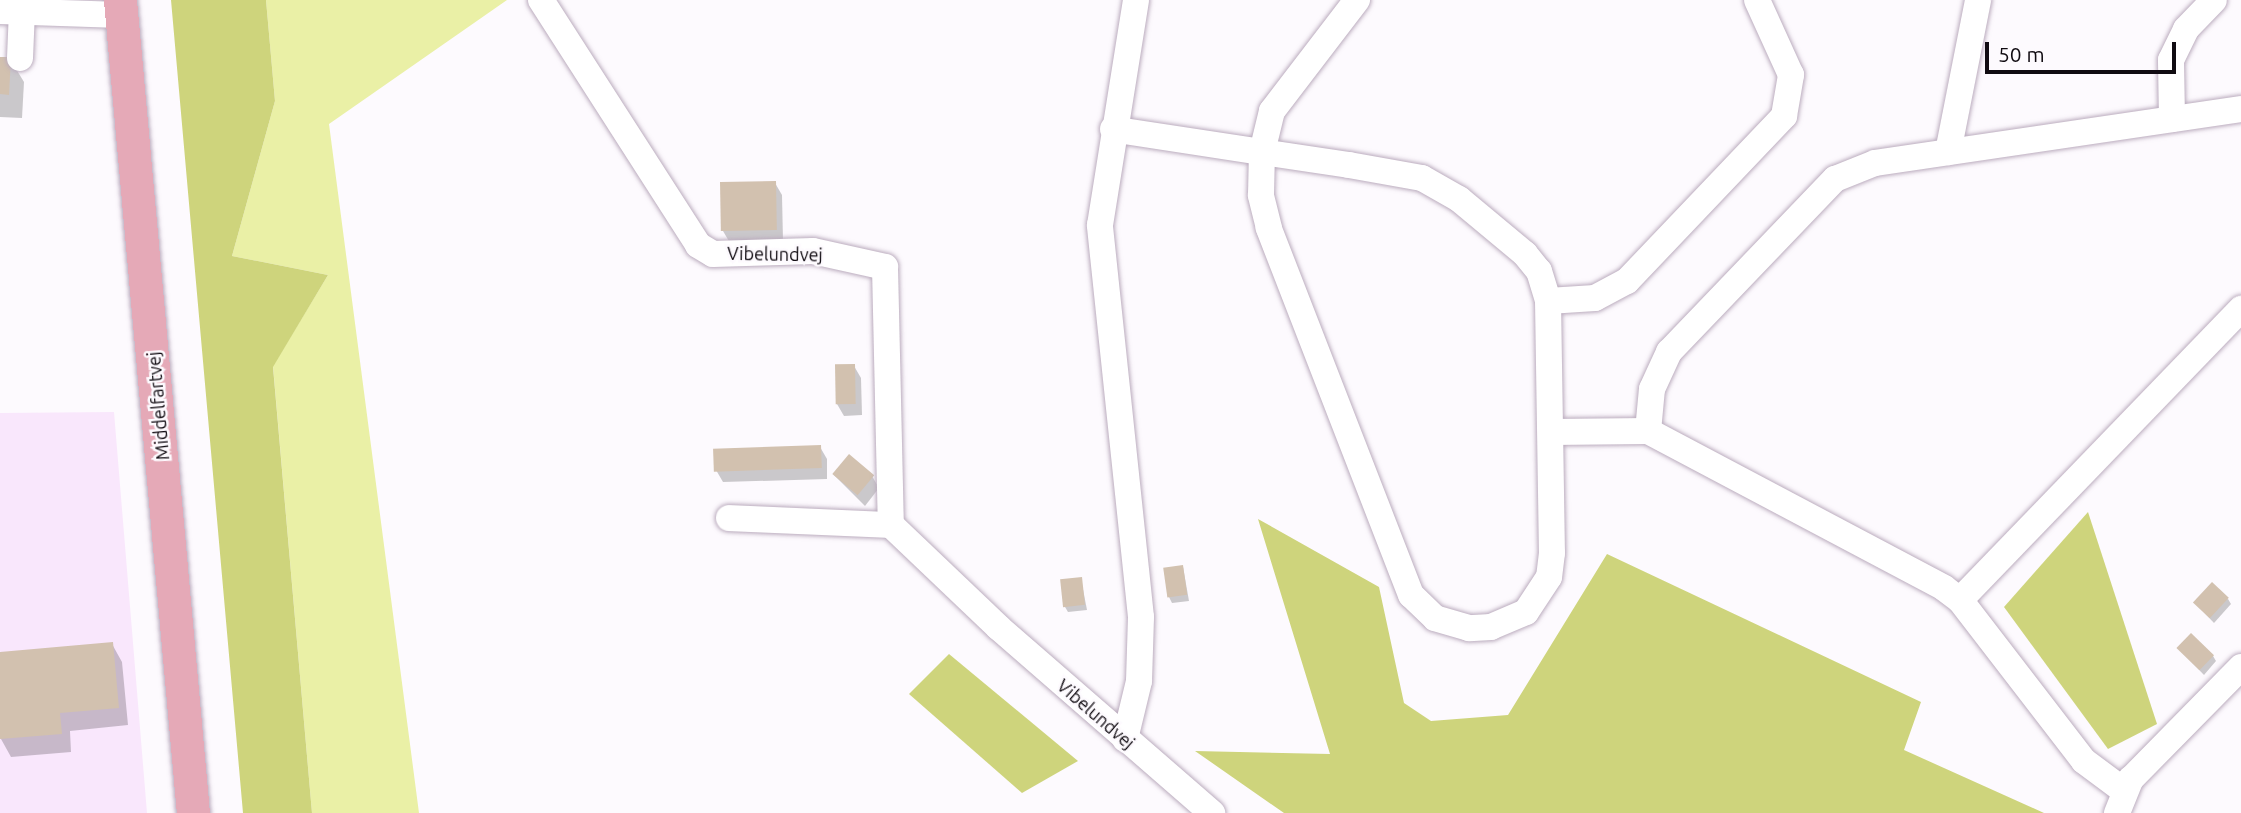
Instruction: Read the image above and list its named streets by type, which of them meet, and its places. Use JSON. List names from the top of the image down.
{
  "streets": {
    "main road": ["Middelfartvej"],
    "street": ["Vibelundvej"]
  },
  "scale_bar": "50 m"
}
